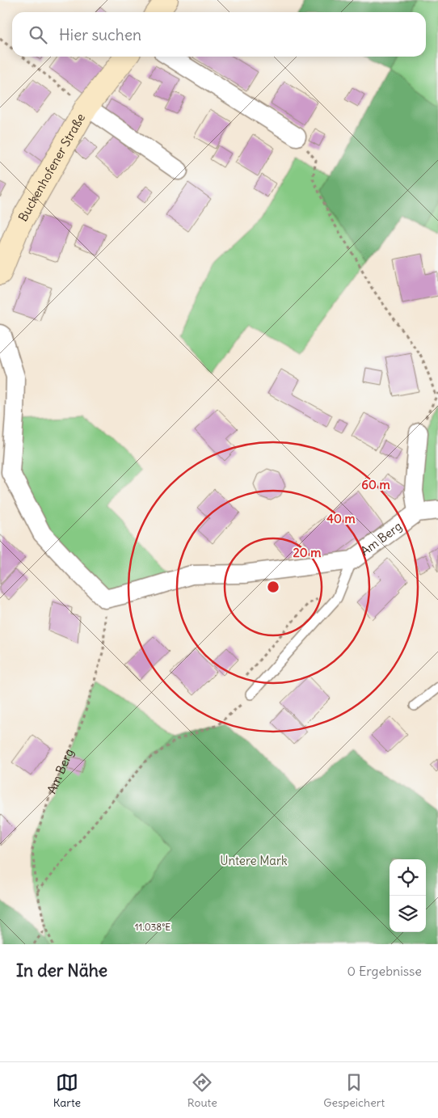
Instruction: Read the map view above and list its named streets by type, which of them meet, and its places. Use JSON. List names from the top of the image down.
{
  "streets": {
    "street": ["Buckenhofener Straße", "Am Berg"]
  },
  "parks": ["Untere Mark"],
  "page": {
    "search": "Hier suchen",
    "heading": ["In der Nähe", "0 Ergebnisse"],
    "nav": ["Karte", "Route", "Gespeichert"]
  },
  "coordinates": ["11.038°E"],
  "rings": ["60 m", "40 m", "20 m"]
}
